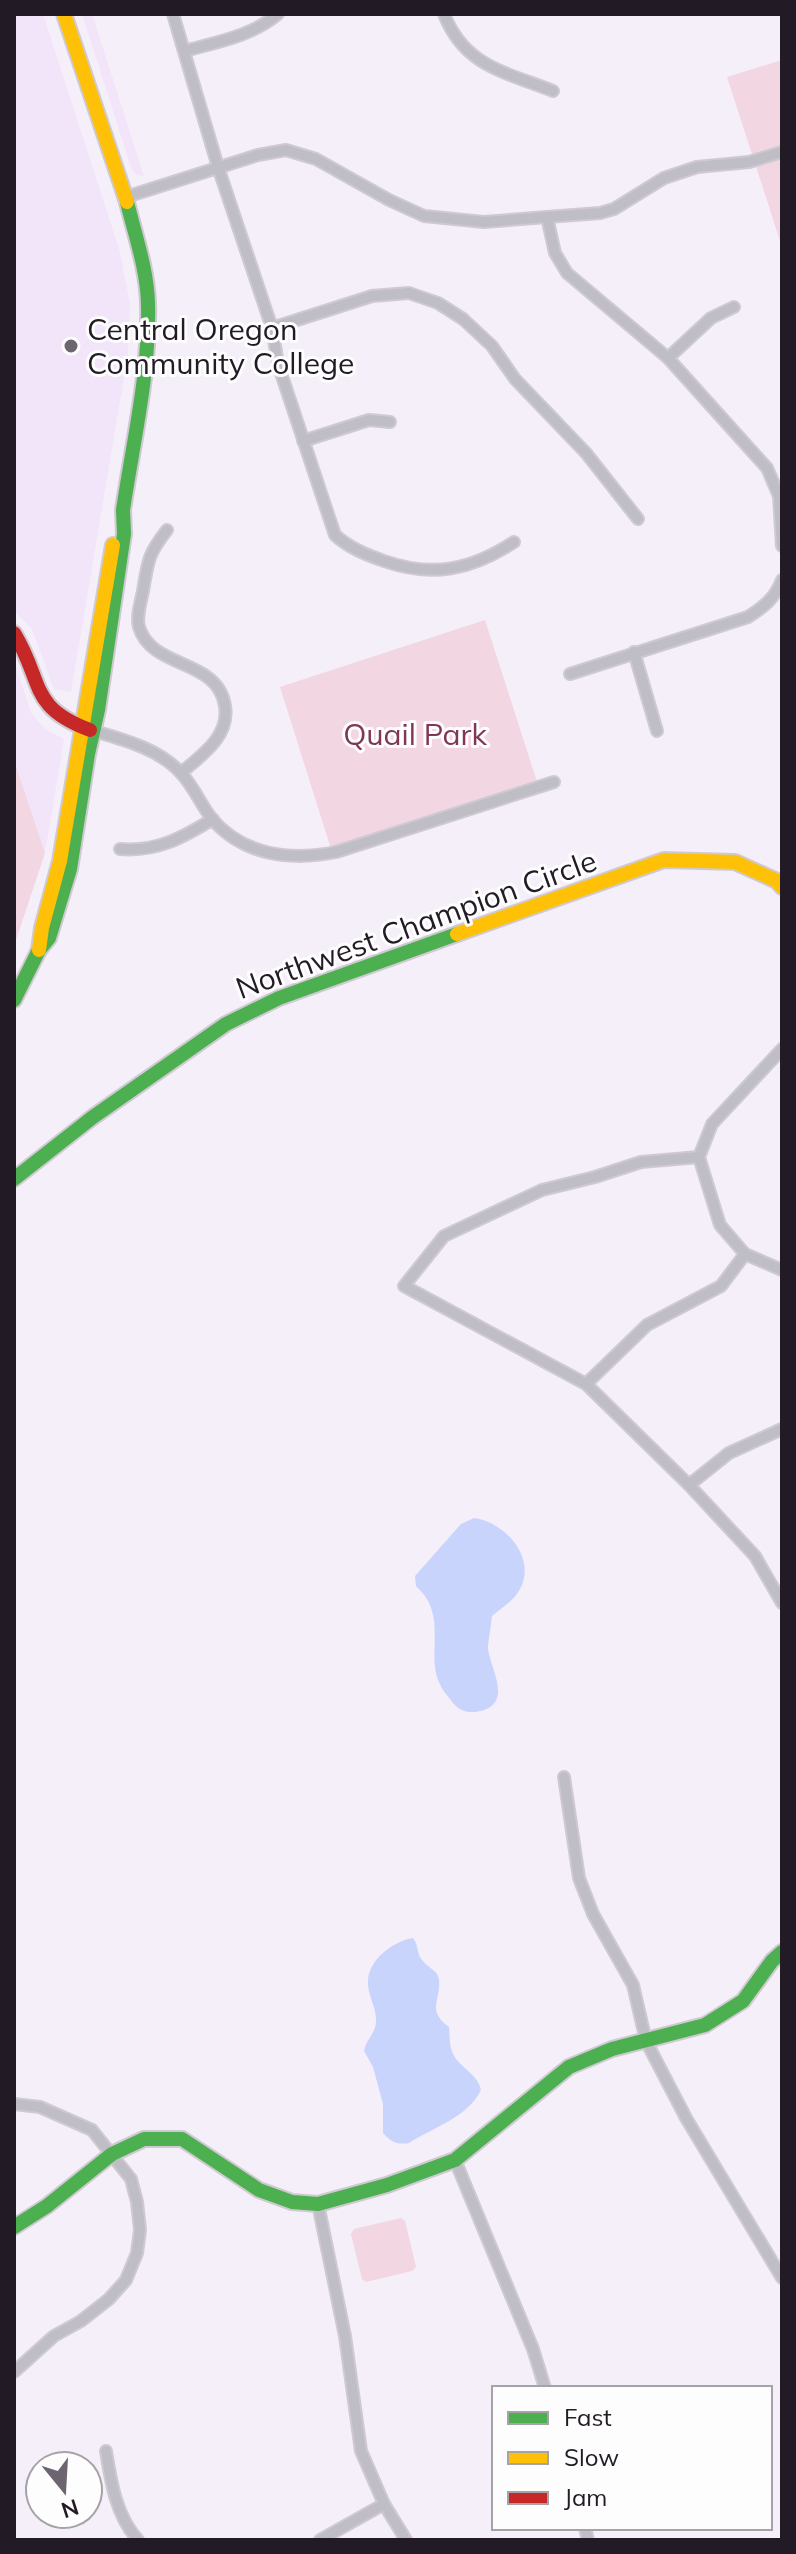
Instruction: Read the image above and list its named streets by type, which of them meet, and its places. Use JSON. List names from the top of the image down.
{
  "streets": {
    "street": ["Northwest Champion Circle"]
  },
  "parks": ["Quail Park"],
  "places": ["Central Oregon Community College"],
  "legend": ["Fast", "Slow", "Jam"],
  "north": "bottom"
}
